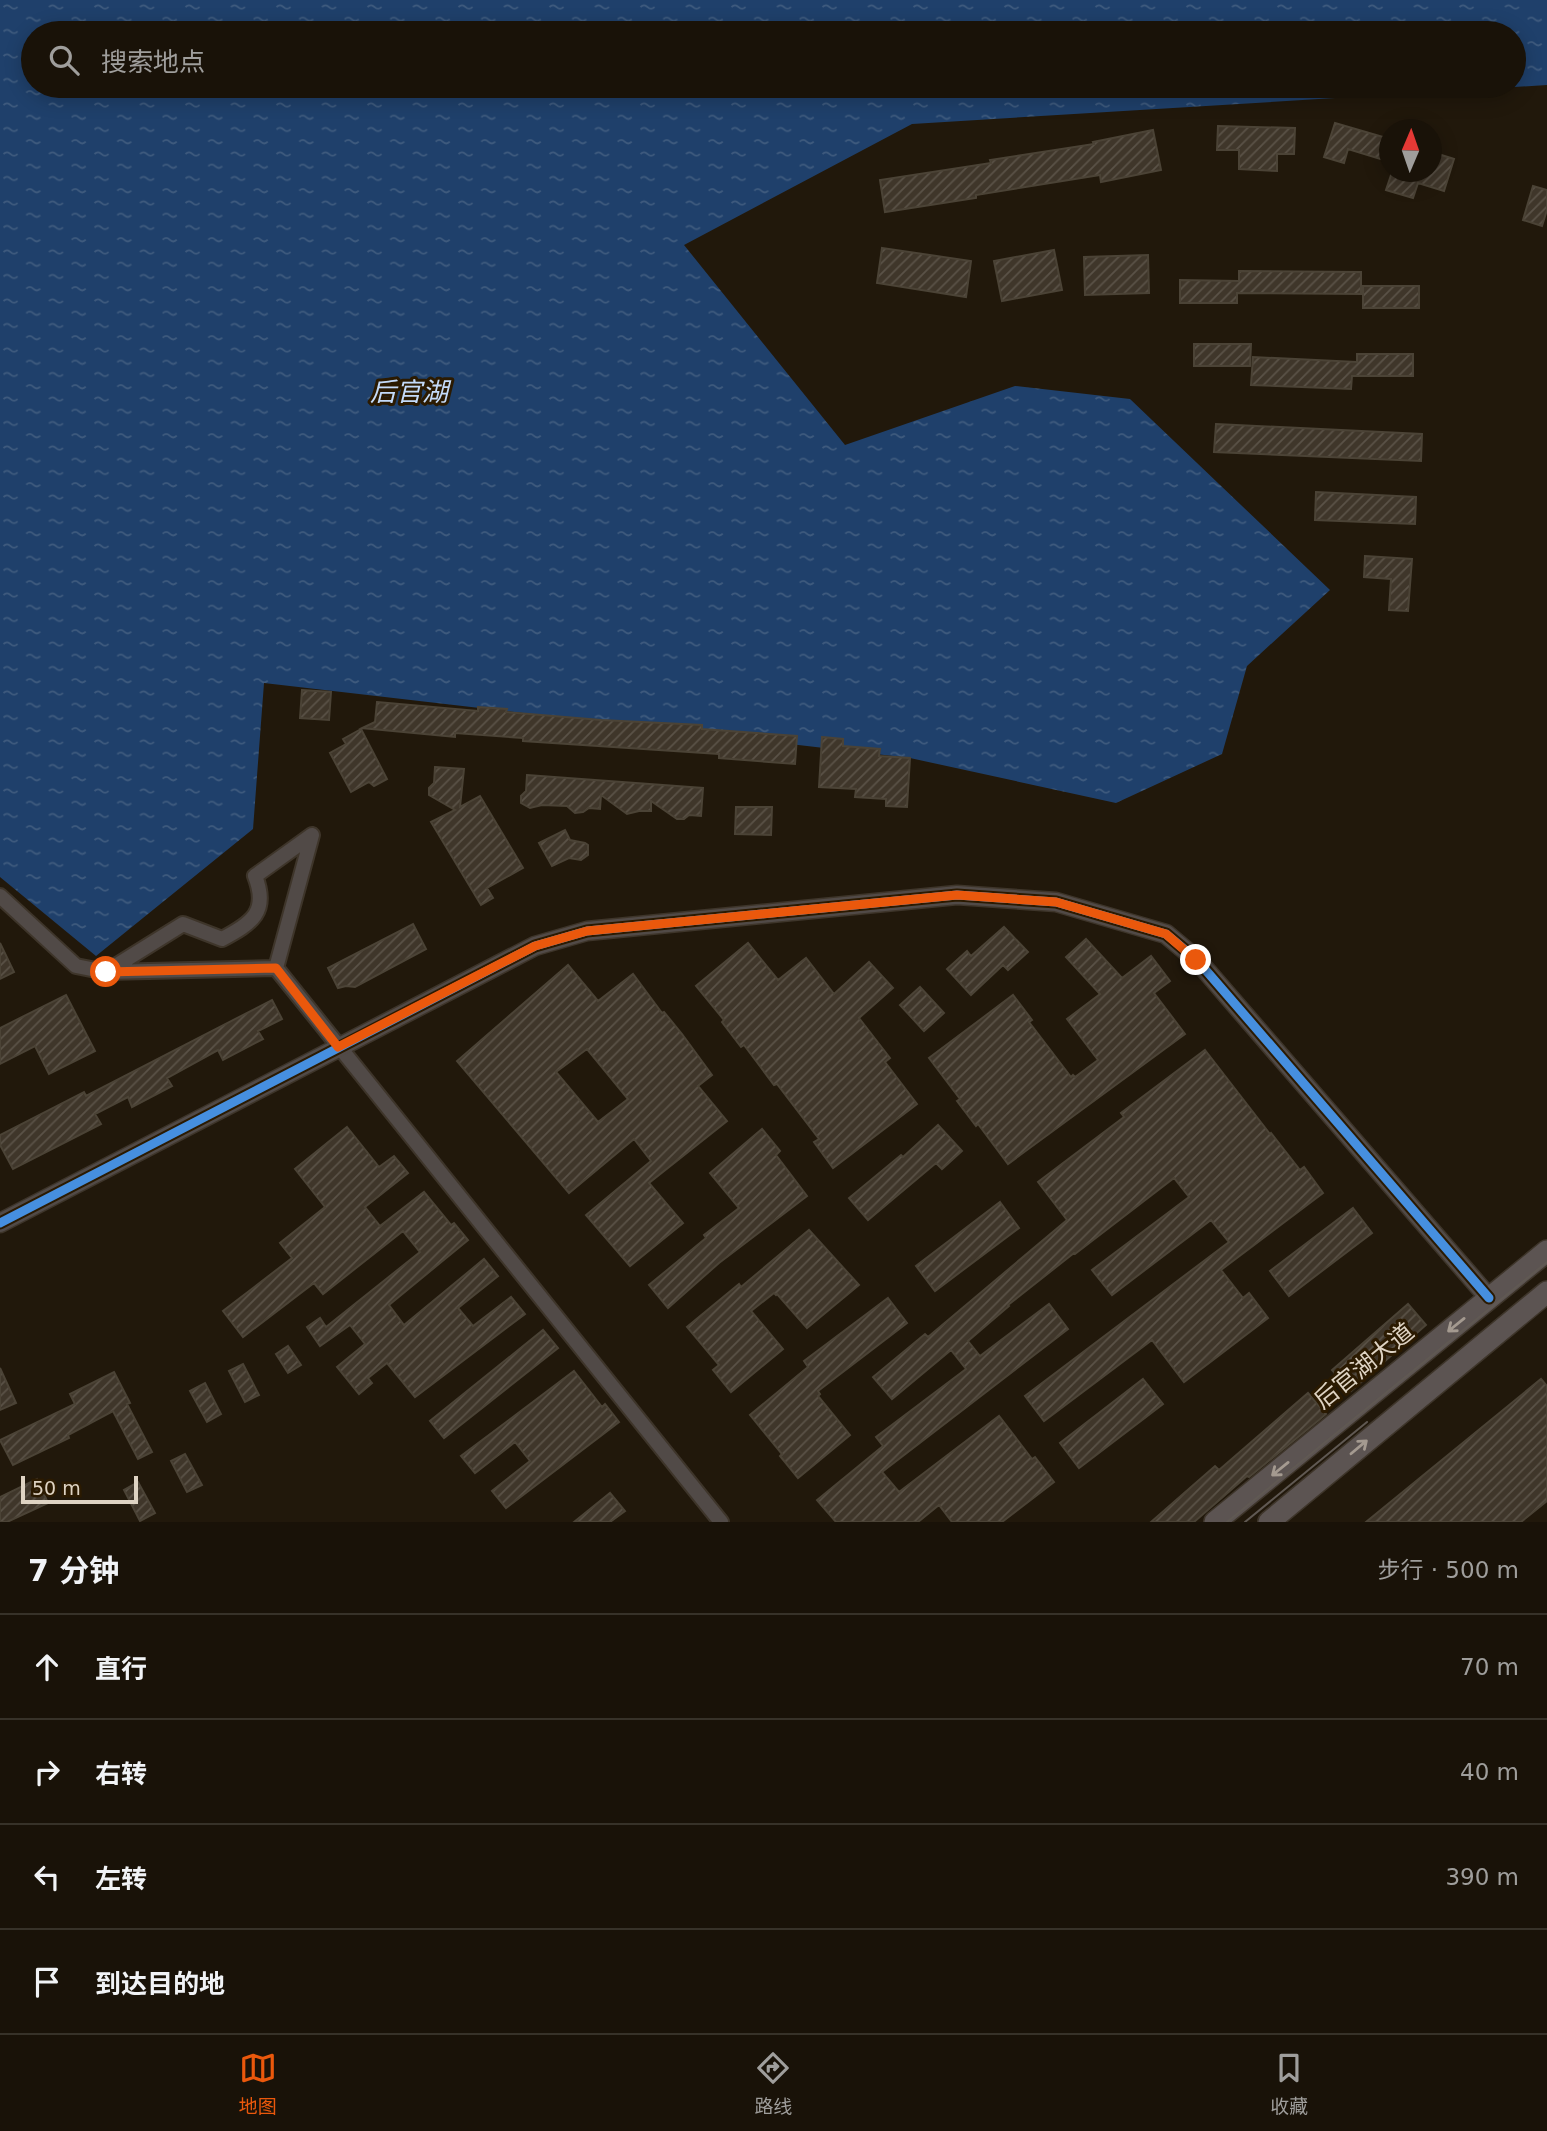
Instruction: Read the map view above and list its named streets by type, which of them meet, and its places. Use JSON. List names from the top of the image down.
{
  "streets": {
    "main road": ["后官湖大道"]
  },
  "water": ["后官湖"],
  "scale_bar": "50 m",
  "north": "top",
  "page": {
    "search": "搜索地点",
    "scale": "50 m",
    "heading": ["7 分钟", "步行 · 500 m"],
    "list": [
      ["直行", "70 m"],
      ["右转", "40 m"],
      ["左转", "390 m"],
      "到达目的地"
    ],
    "nav": ["地图", "路线", "收藏"]
  }
}
